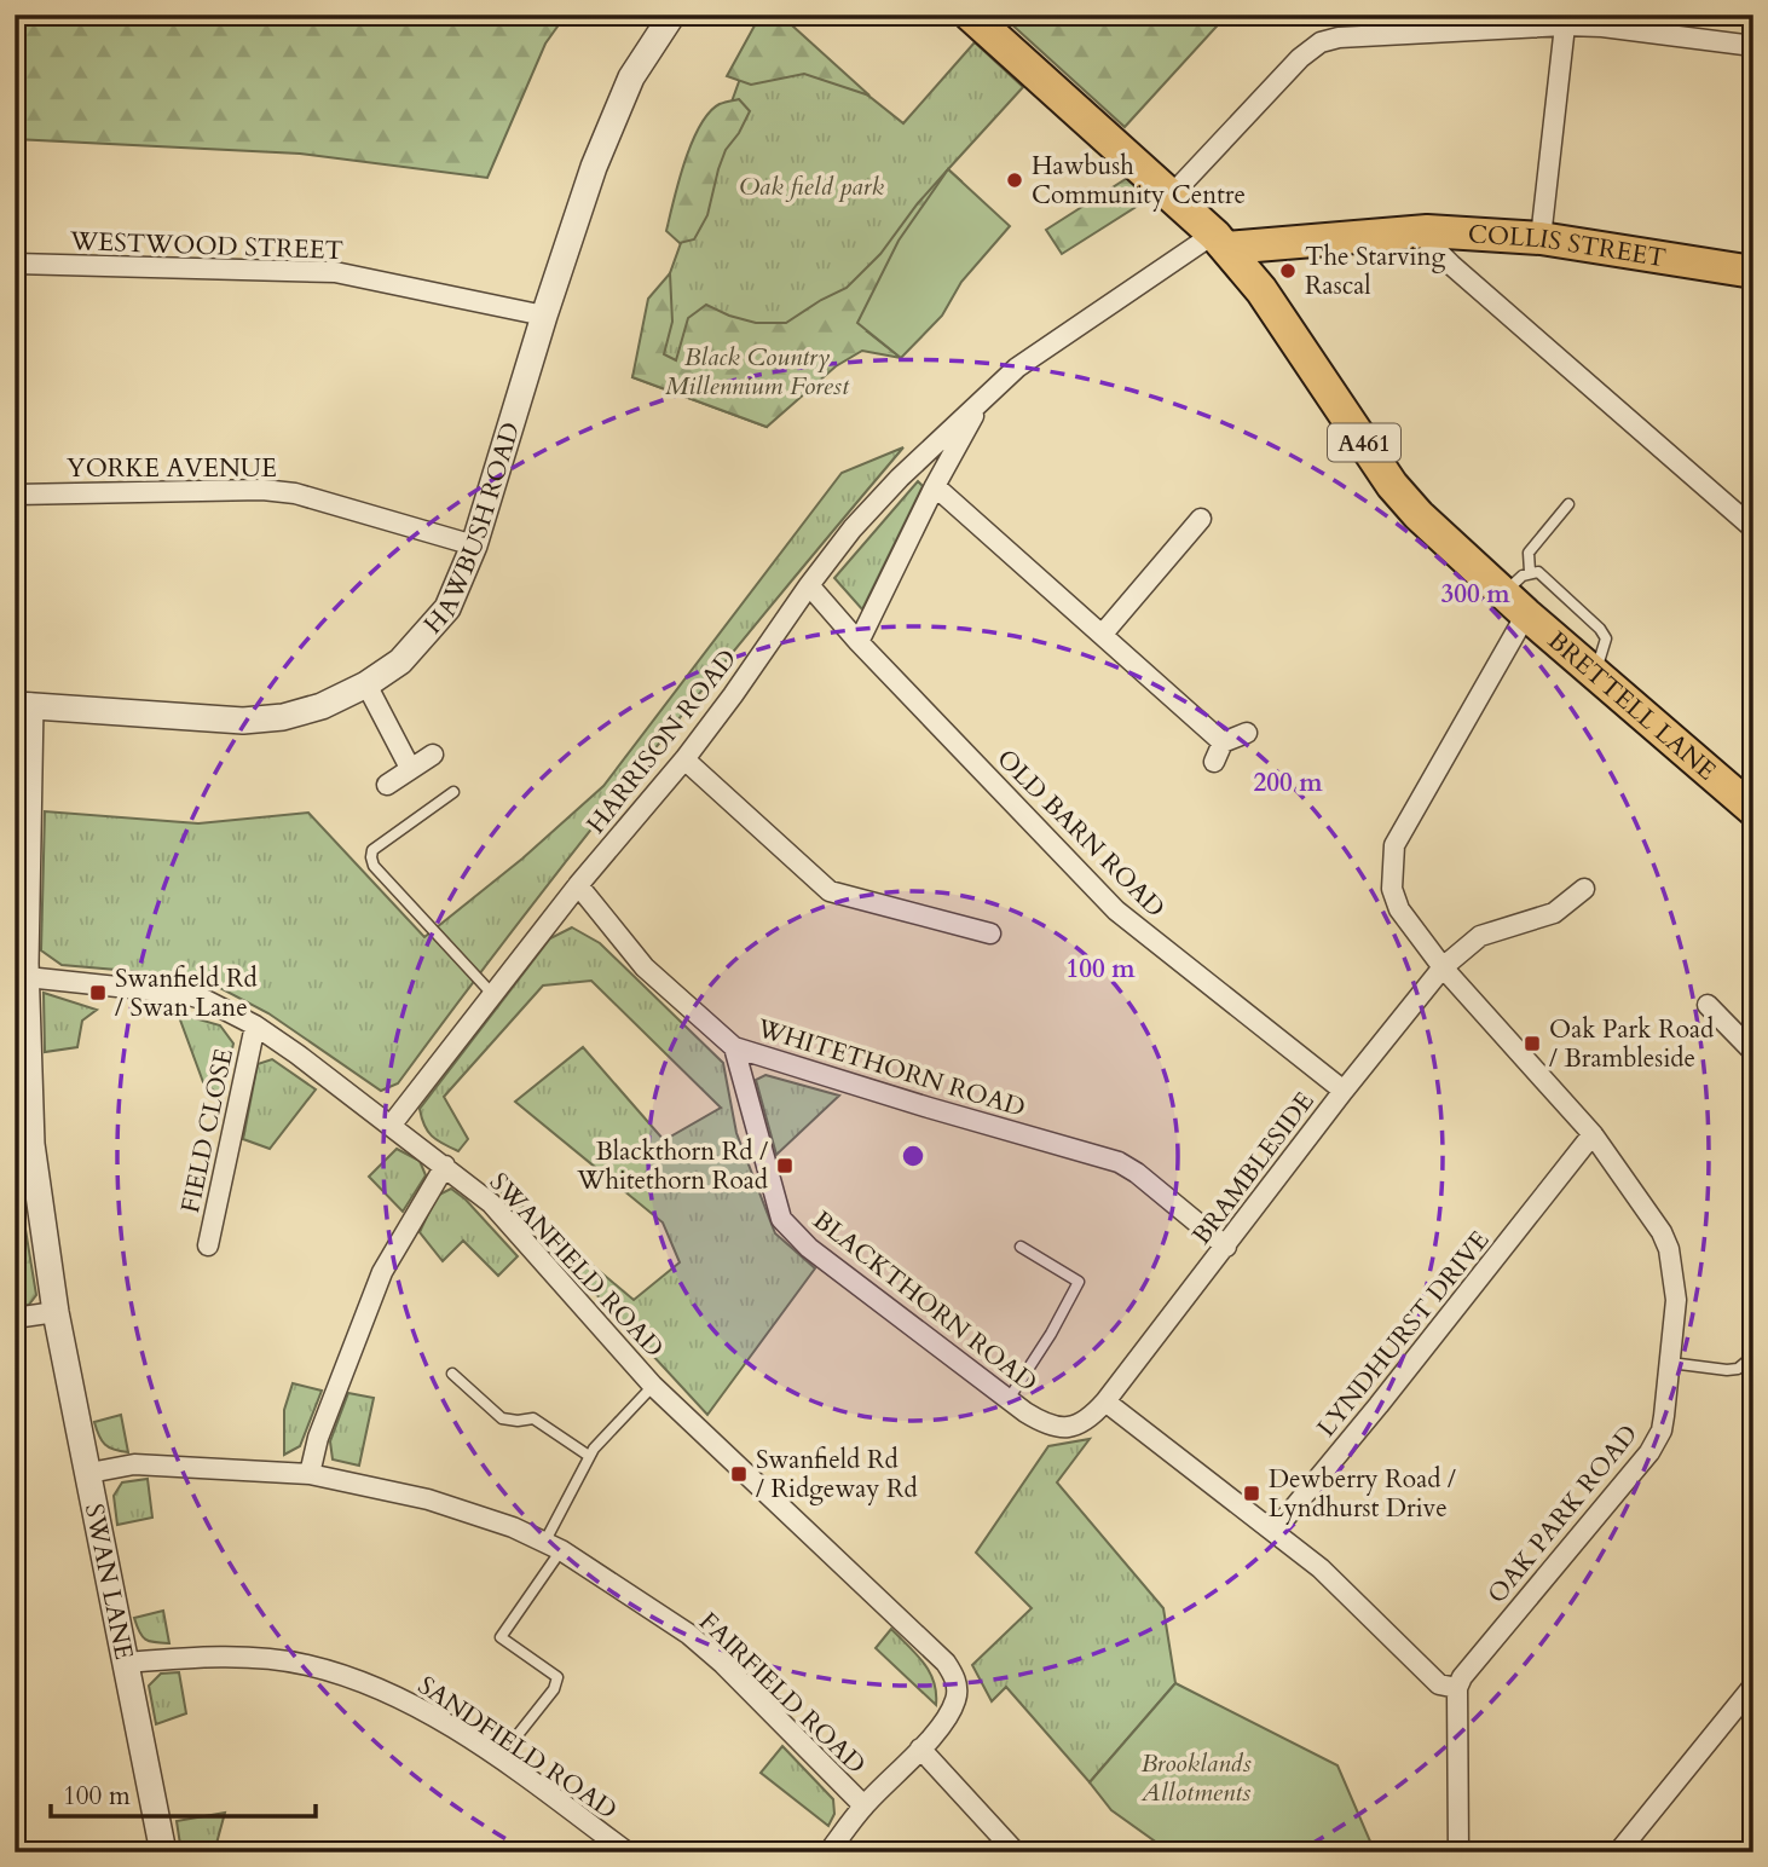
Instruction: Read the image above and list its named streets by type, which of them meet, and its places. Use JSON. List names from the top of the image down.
{
  "streets": {
    "main road": ["COLLIS STREET", "A461", "BRETTELL LANE"],
    "street": [
      "WESTWOOD STREET",
      "YORKE AVENUE",
      "HAWBUSH ROAD",
      "HARRISON ROAD",
      "OLD BARN ROAD",
      "WHITETHORN ROAD",
      "FIELD CLOSE",
      "BRAMBLESIDE",
      "SWANFIELD ROAD",
      "BLACKTHORN ROAD",
      "LYNDHURST DRIVE",
      "OAK PARK ROAD",
      "SWAN LANE",
      "FAIRFIELD ROAD",
      "SANDFIELD ROAD"
    ]
  },
  "crossings": [
    ["WESTWOOD STREET", "HAWBUSH ROAD"],
    ["COLLIS STREET", "A461"],
    ["COLLIS STREET", "BRETTELL LANE"],
    ["COLLIS STREET", "HARRISON ROAD"],
    ["A461", "BRETTELL LANE"],
    ["A461", "HARRISON ROAD"],
    ["YORKE AVENUE", "HAWBUSH ROAD"],
    ["HAWBUSH ROAD", "SWAN LANE"],
    ["BRETTELL LANE", "HARRISON ROAD"],
    ["BRETTELL LANE", "OAK PARK ROAD"],
    ["HARRISON ROAD", "OLD BARN ROAD"],
    ["HARRISON ROAD", "WHITETHORN ROAD"],
    ["HARRISON ROAD", "SWANFIELD ROAD"],
    ["OLD BARN ROAD", "BRAMBLESIDE"],
    ["WHITETHORN ROAD", "BRAMBLESIDE"],
    ["WHITETHORN ROAD", "BLACKTHORN ROAD"],
    ["FIELD CLOSE", "SWANFIELD ROAD"],
    ["BRAMBLESIDE", "BLACKTHORN ROAD"],
    ["BRAMBLESIDE", "OAK PARK ROAD"],
    ["SWANFIELD ROAD", "SWAN LANE"],
    ["LYNDHURST DRIVE", "OAK PARK ROAD"],
    ["SWAN LANE", "FAIRFIELD ROAD"],
    ["SWAN LANE", "SANDFIELD ROAD"]
  ],
  "parks": ["Oak field park", "Black Country Millennium Forest", "Brooklands Allotments"],
  "places": {
    "other": ["Hawbush Community Centre", "The Starving Rascal"],
    "transit": [
      "Swanfield Rd / Swan Lane",
      "Oak Park Road / Brambleside",
      "Blackthorn Rd / Whitethorn Road",
      "Swanfield Rd / Ridgeway Rd",
      "Dewberry Road / Lyndhurst Drive"
    ]
  },
  "scale_bar": "100 m",
  "rings": ["300 m", "200 m", "100 m"]
}
